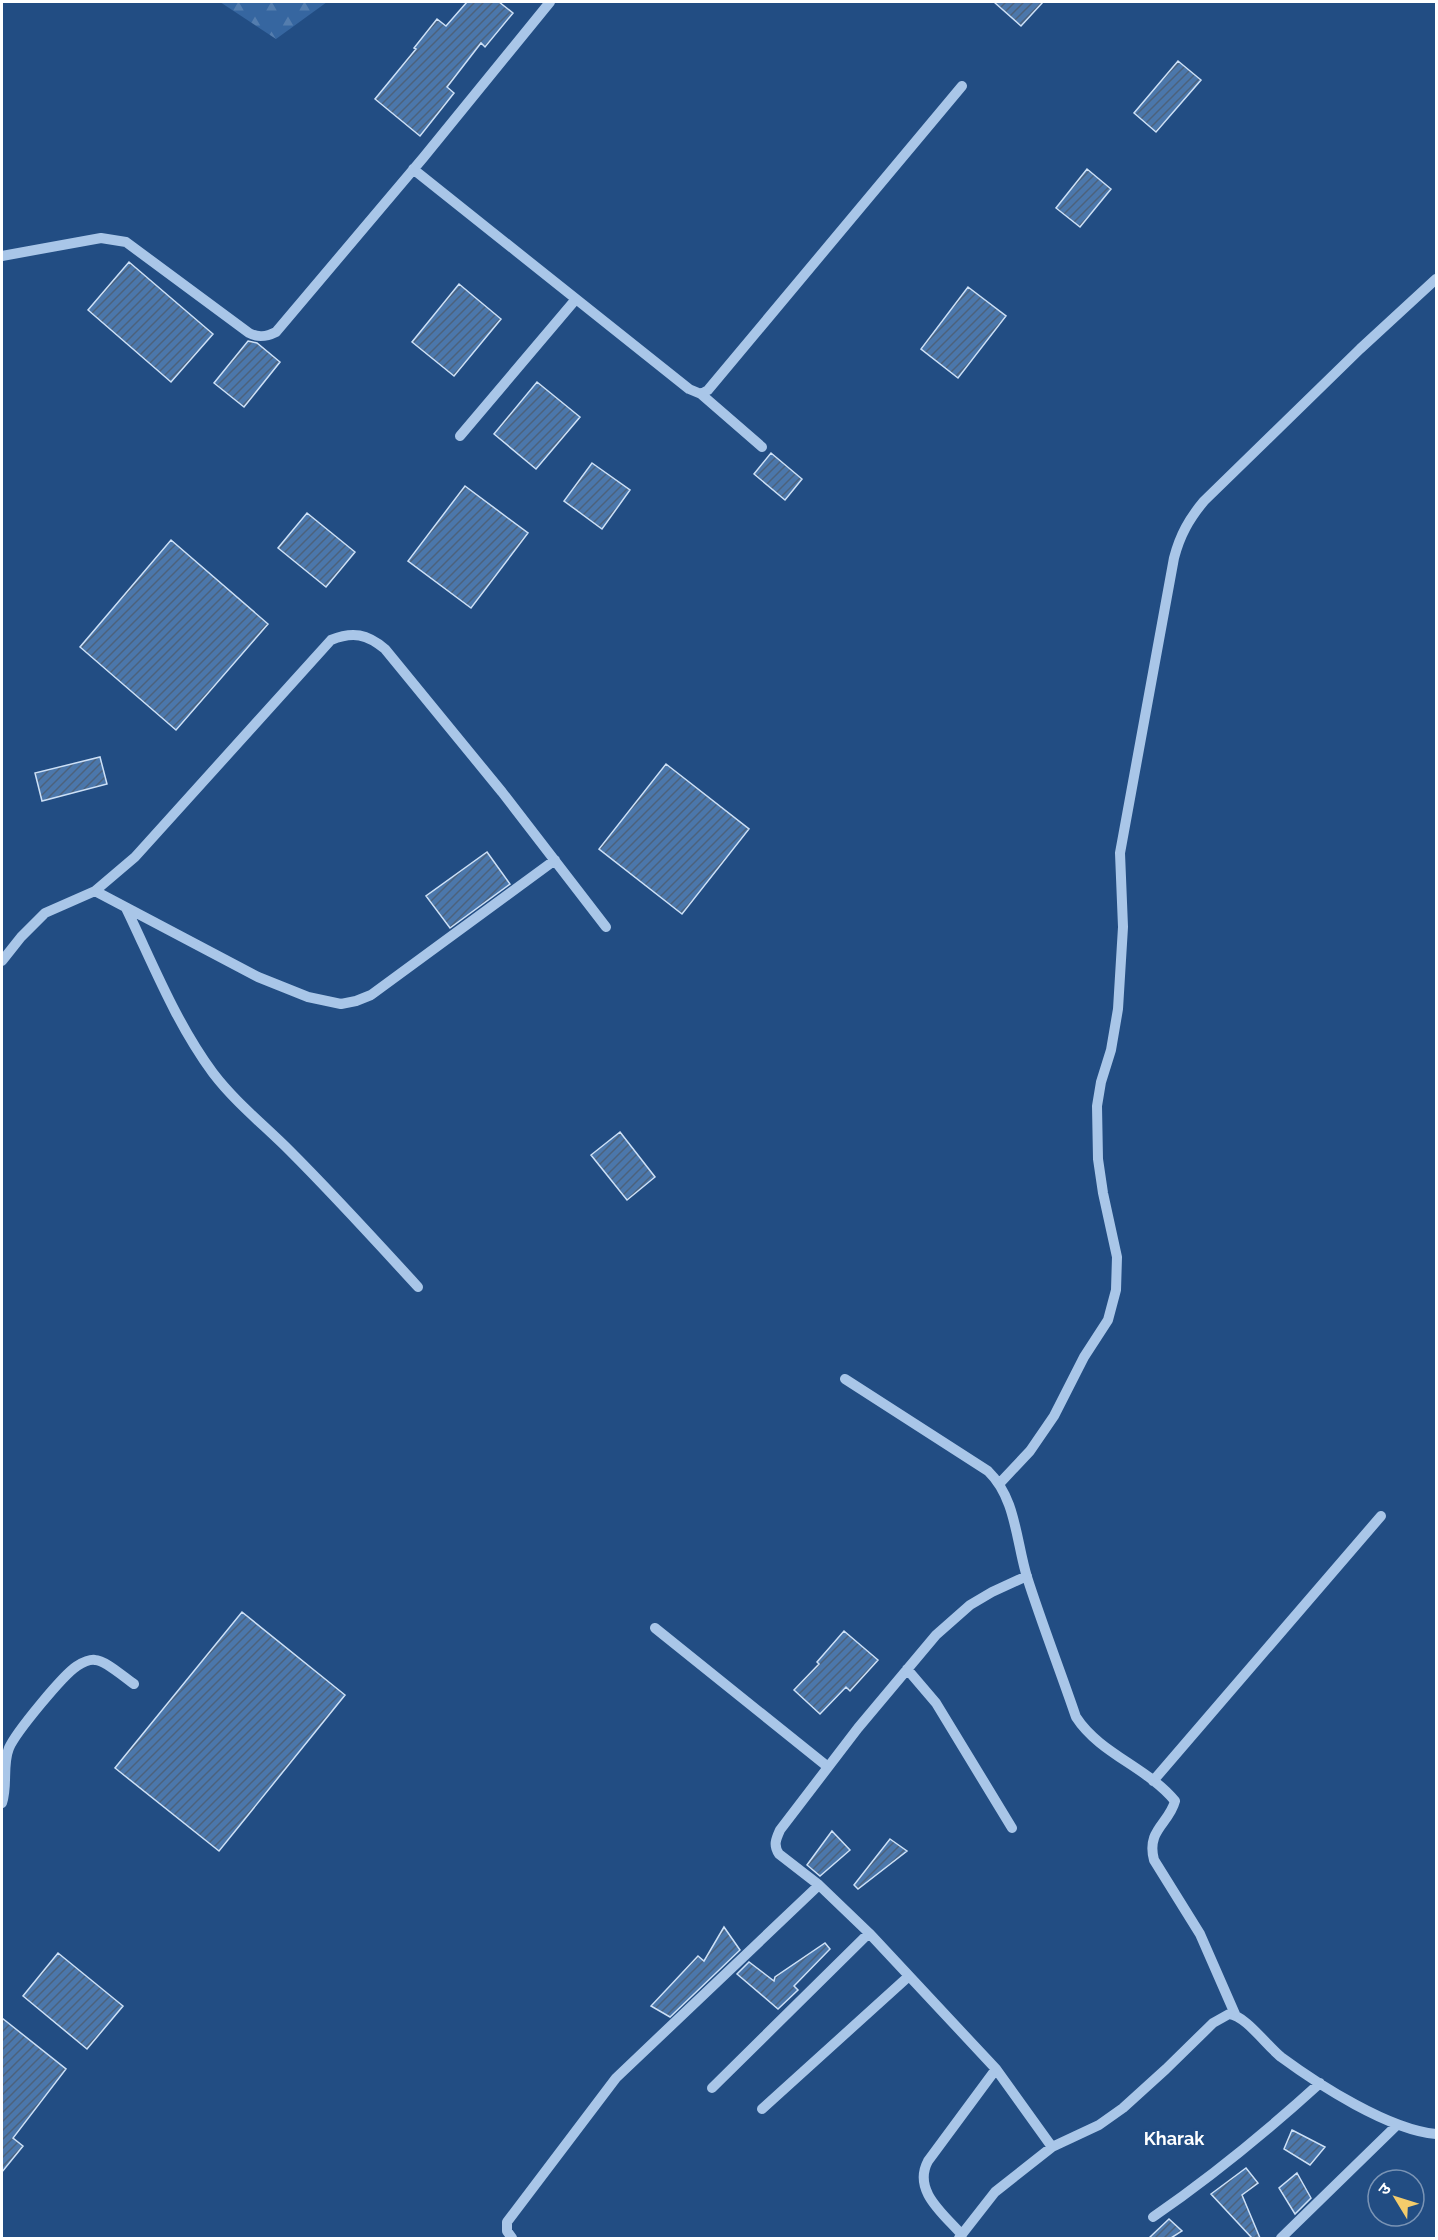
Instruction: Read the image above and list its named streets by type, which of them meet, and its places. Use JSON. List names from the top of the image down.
{
  "districts": ["Kharak"],
  "north": "top left"
}
